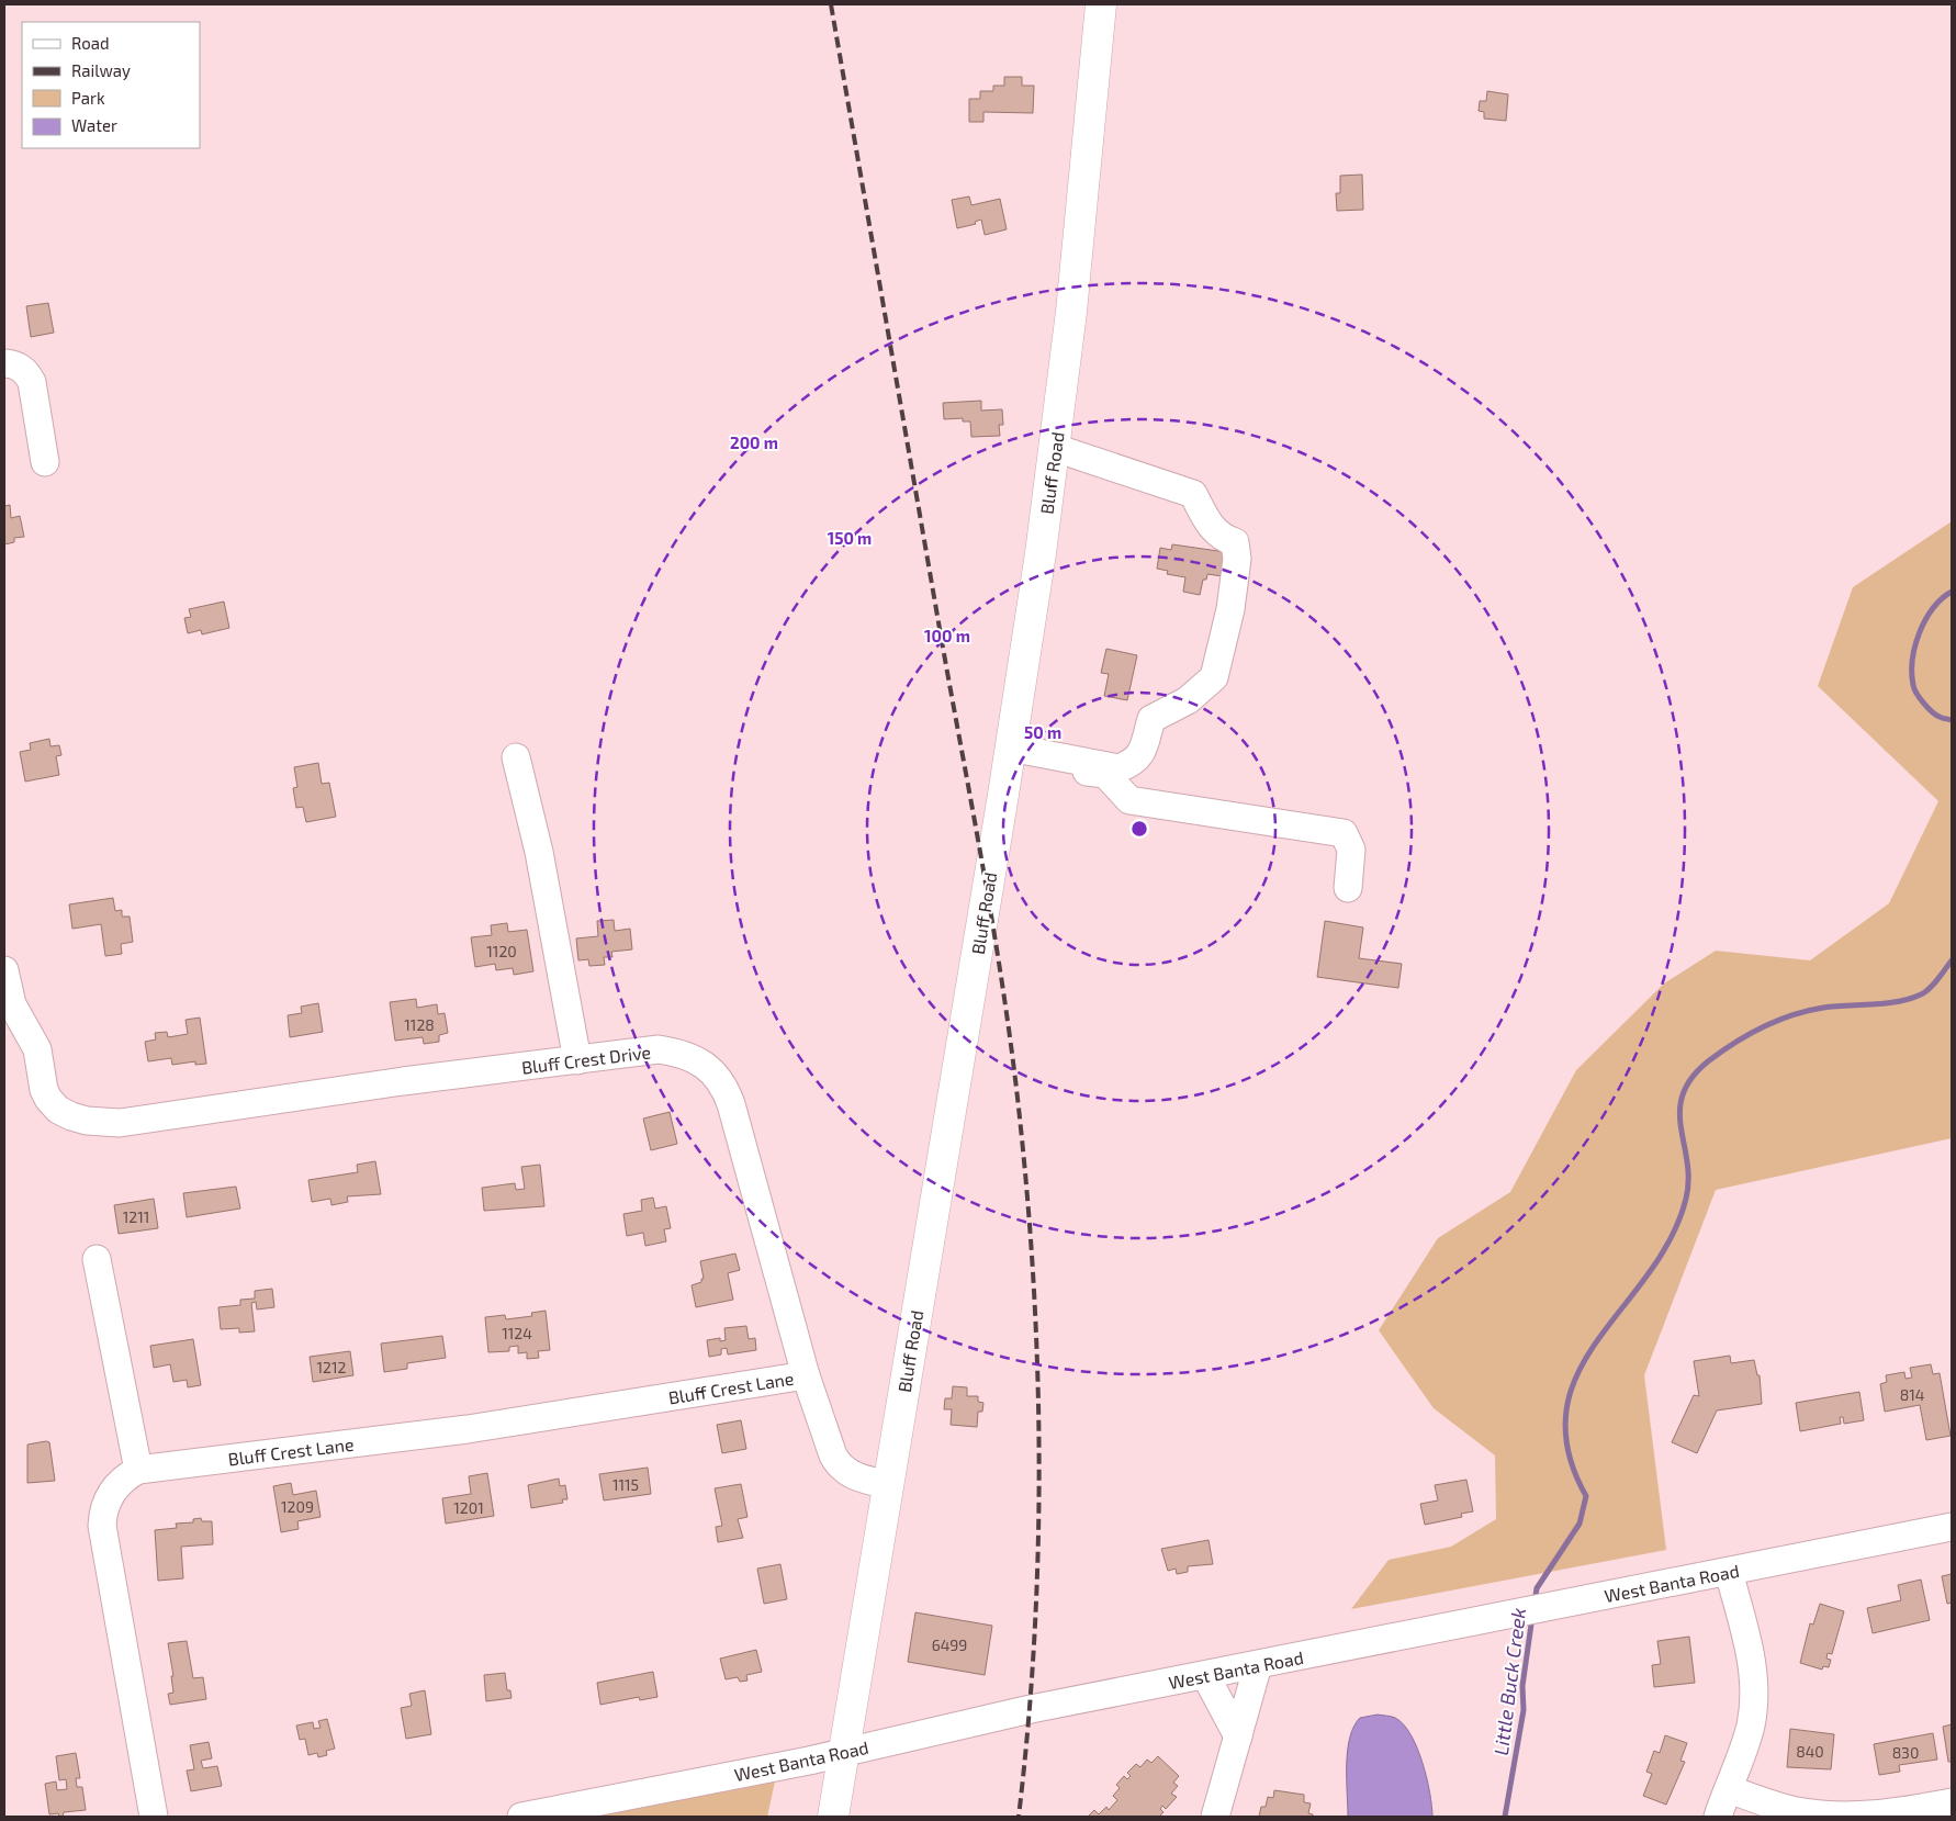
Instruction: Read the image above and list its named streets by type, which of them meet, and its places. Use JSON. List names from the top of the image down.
{
  "streets": {
    "main road": ["Bluff Road"],
    "street": ["Bluff Crest Drive", "Bluff Crest Lane", "West Banta Road"]
  },
  "crossings": [
    ["Bluff Road", "Bluff Crest Drive"],
    ["Bluff Road", "West Banta Road"],
    ["Bluff Crest Drive", "Bluff Crest Lane"]
  ],
  "water": ["Little Buck Creek"],
  "house_numbers": [
    "1120",
    "1128",
    "1211",
    "1124",
    "1212",
    "814",
    "1115",
    "1209",
    "1201",
    "6499",
    "840",
    "830"
  ],
  "legend": [
    "Road",
    "Railway",
    "Park",
    "Water"
  ],
  "rings": [
    "200 m",
    "150 m",
    "100 m",
    "50 m"
  ]
}
